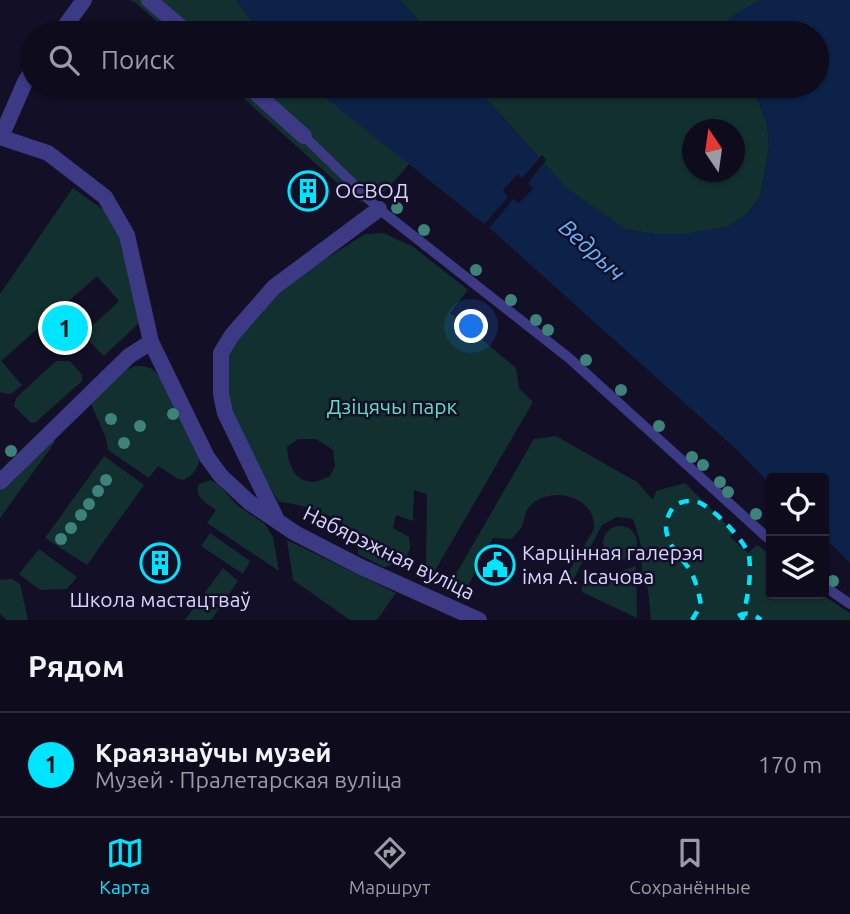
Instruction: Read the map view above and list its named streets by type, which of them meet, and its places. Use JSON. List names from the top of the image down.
{
  "streets": {
    "street": ["Набярэжная вуліца"]
  },
  "water": ["Ведрыч"],
  "parks": ["Дзіцячы парк"],
  "places": {
    "building": ["ОСВОД", "Школа мастацтваў"],
    "public building": ["Карцінная галерэя імя А. Ісачова"]
  },
  "north": "top",
  "page": {
    "search": "Поиск",
    "pins": "1",
    "heading": "Рядом",
    "list": [
      {
        "mark": "1",
        "name": "Краязнаўчы музей",
        "note": "Музей · Пралетарская вуліца",
        "value": "170 m"
      }
    ],
    "nav": ["Карта", "Маршрут", "Сохранённые"]
  }
}
